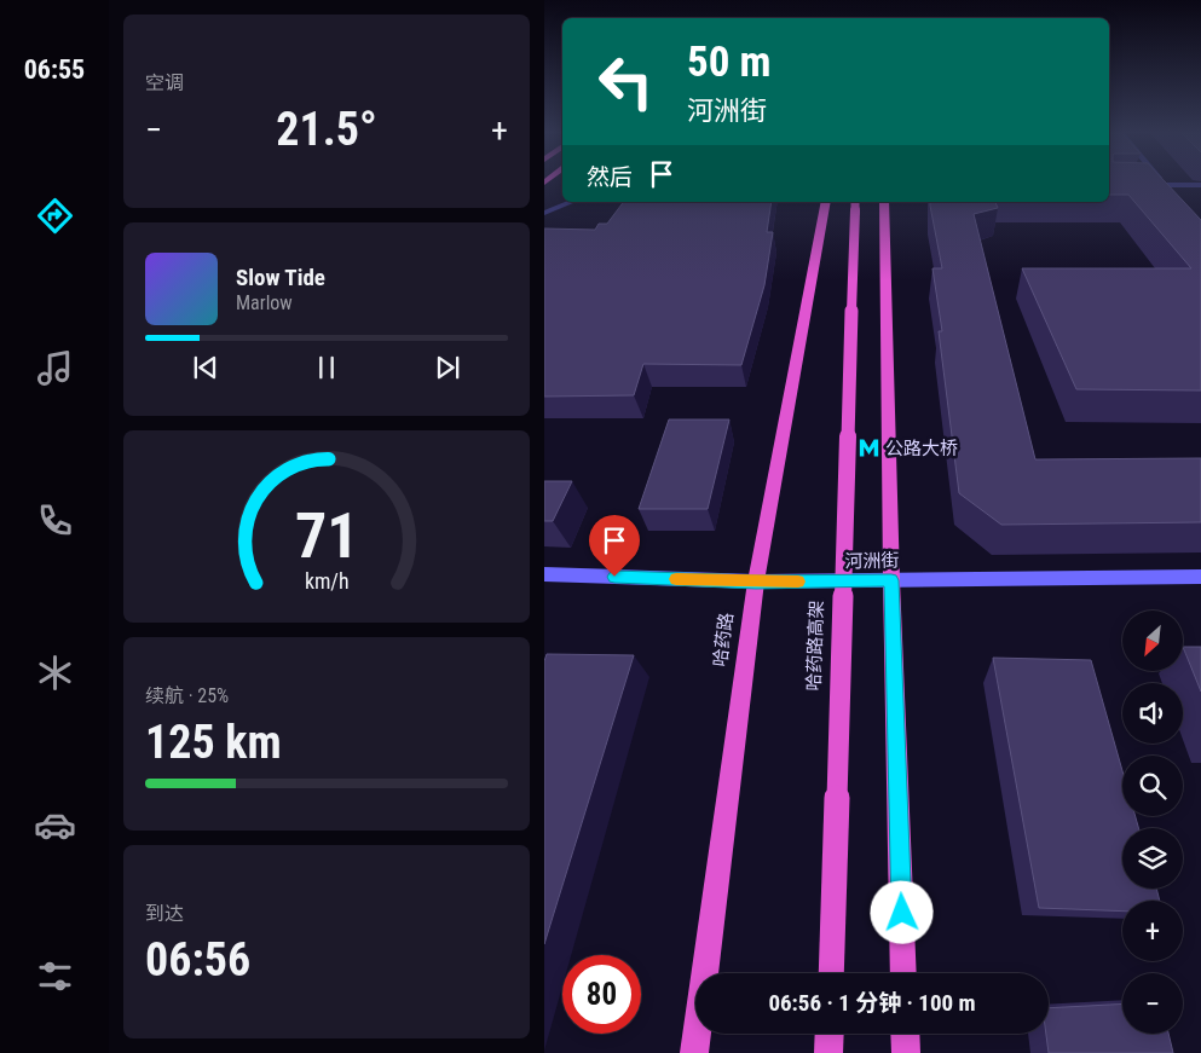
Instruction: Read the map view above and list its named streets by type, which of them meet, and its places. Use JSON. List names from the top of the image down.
{
  "streets": {
    "highway": ["哈药路", "哈药路高架"],
    "main road": ["河洲街"]
  },
  "crossings": [
    ["河洲街", "哈药路"]
  ],
  "places": {
    "metro station": ["公路大桥"]
  },
  "north": "bottom left",
  "page": {
    "tabs": "06:55",
    "tile": [
      "空调",
      ["续航 · 25%", "125 km"],
      ["到达", "06:56"]
    ],
    "turn": ["50 m", "河洲街"],
    "heat": ["−", "21.5°", "+"],
    "then": "然后",
    "song": ["Slow Tide", "Marlow"],
    "map_buttons": ["+", "−"],
    "limit": "80",
    "trip": "06:56 · 1 分钟 · 100 m",
    "gauge": ["71", "km/h"]
  }
}
